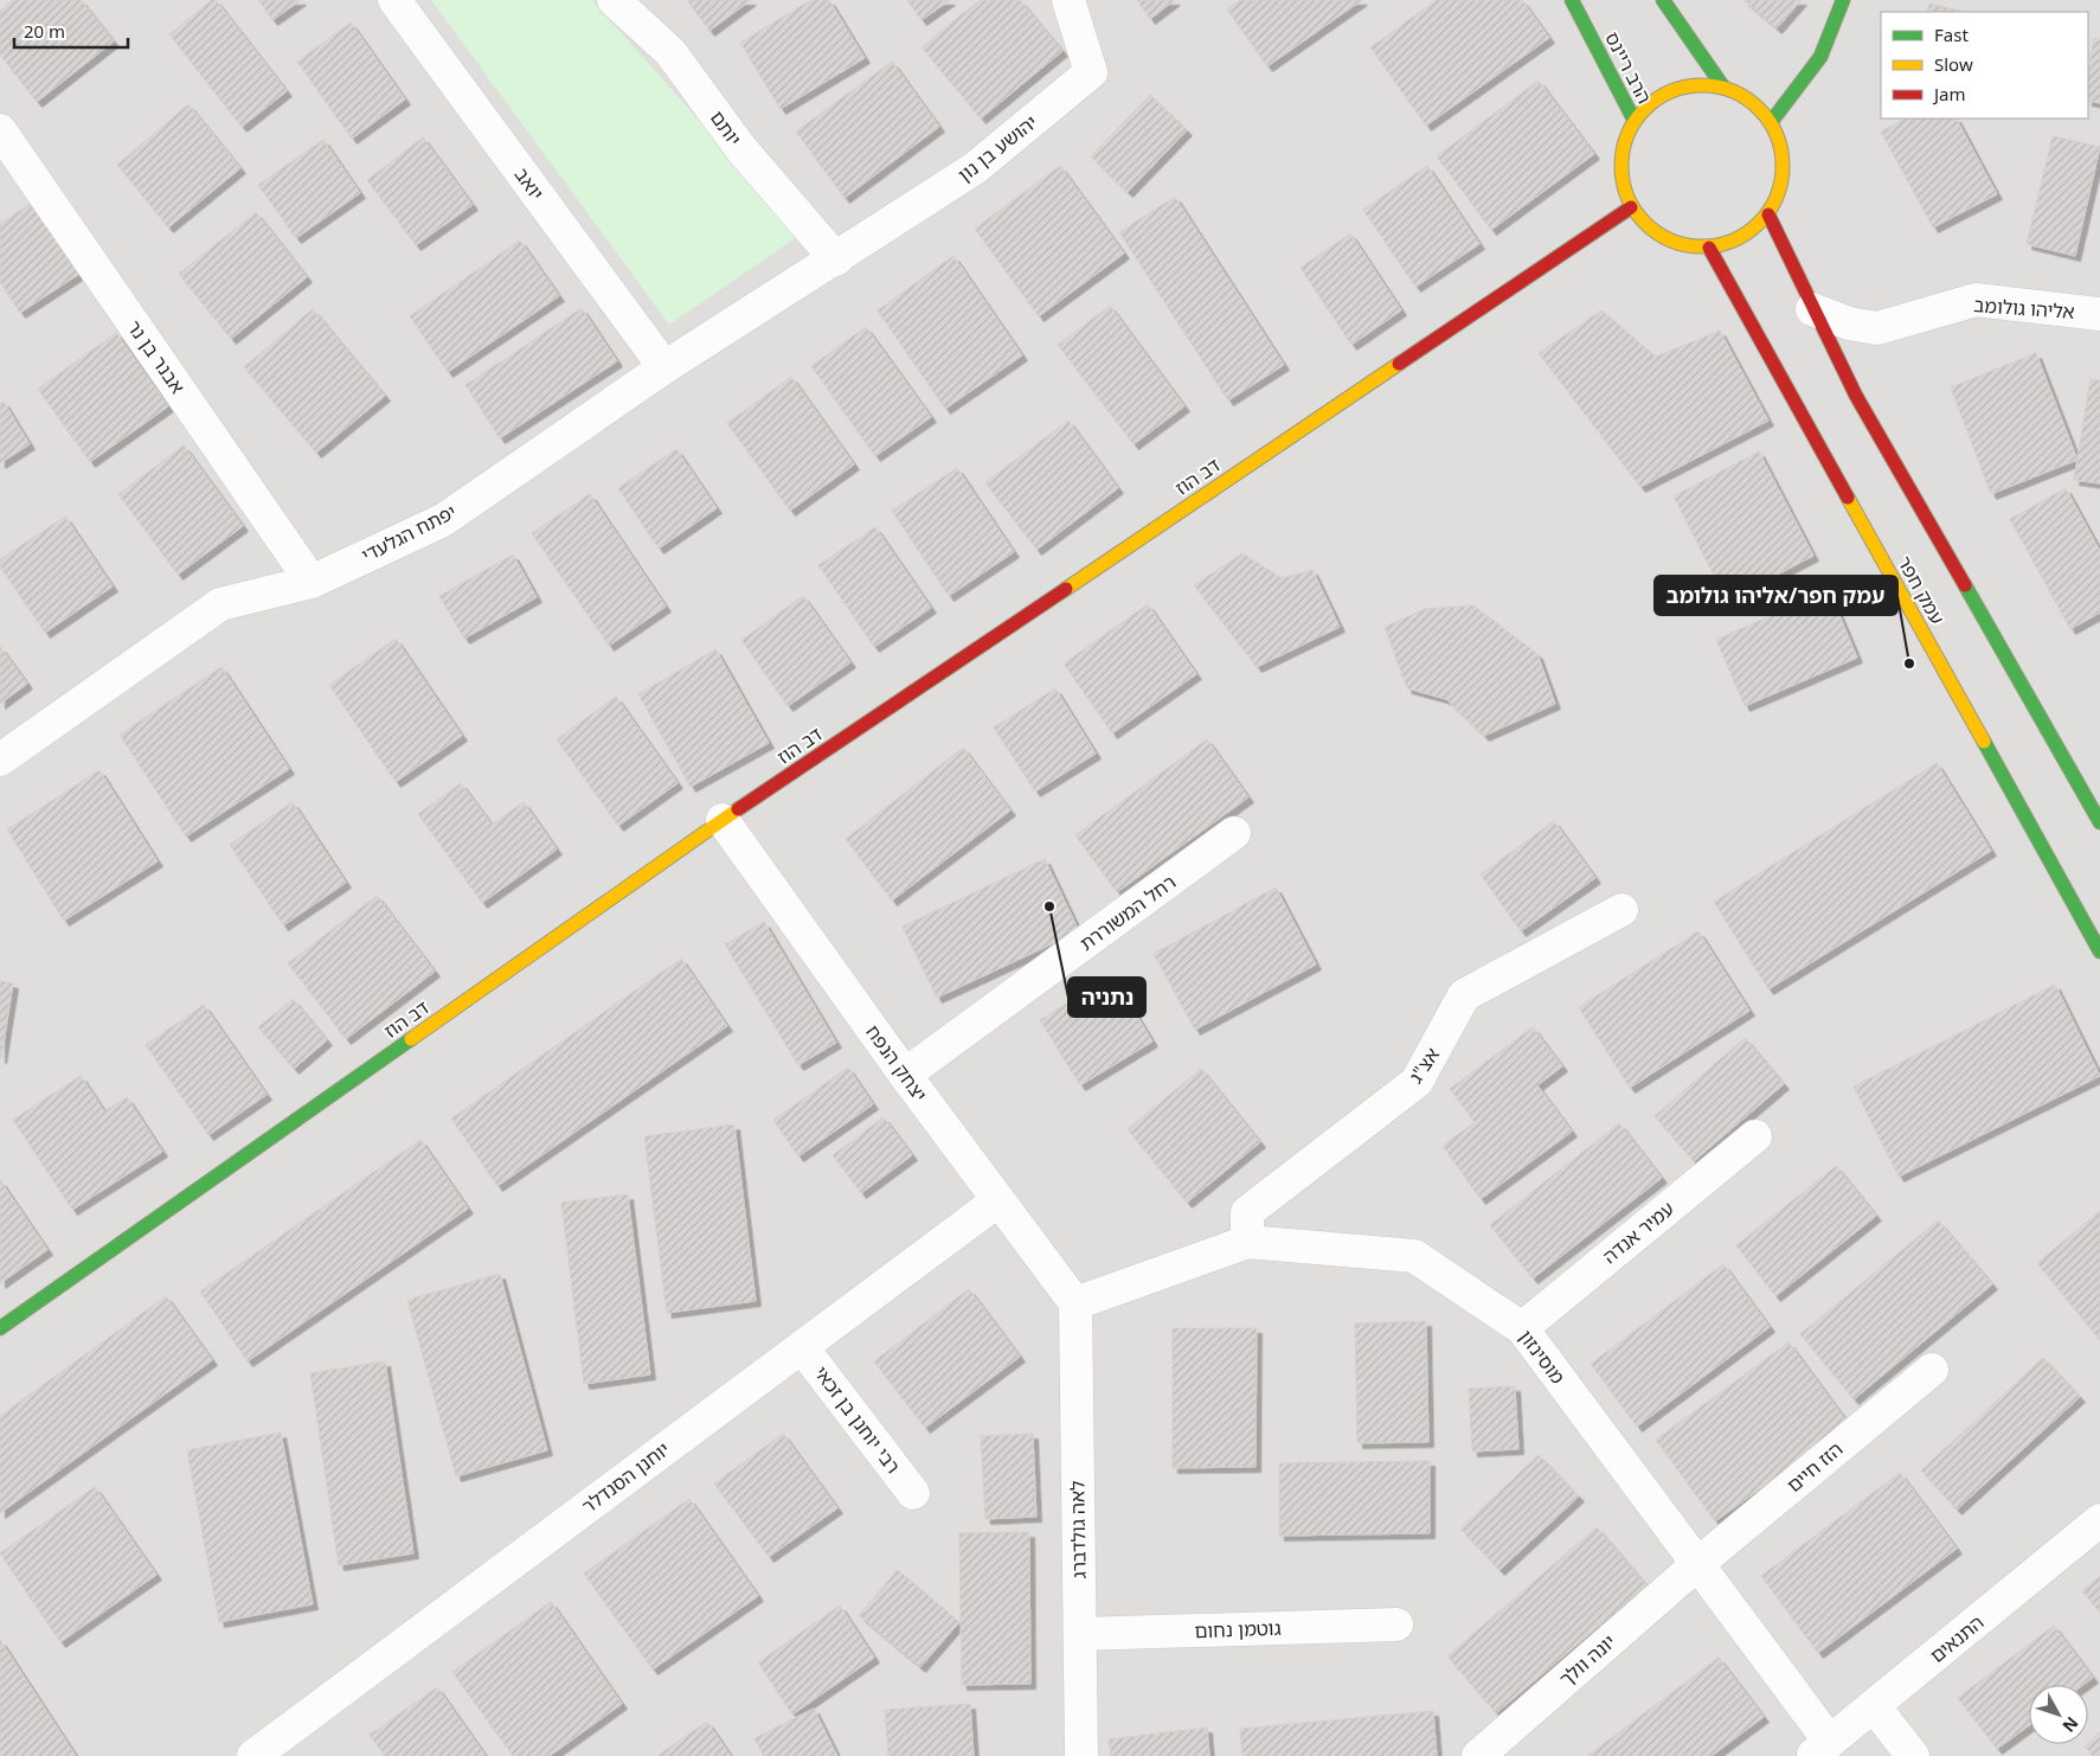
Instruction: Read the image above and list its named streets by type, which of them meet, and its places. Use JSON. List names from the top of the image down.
{
  "streets": {
    "main road": ["הרב ריינס", "דב הוז", "עמק חפר"],
    "street": [
      "יותם",
      "יהושע בן נון",
      "יואב",
      "אליהו גולומב",
      "אבנר בן נר",
      "יפתח הגלעדי",
      "רחל המשוררת",
      "יצחק הנפח",
      "אצ\"ג",
      "עמיר אנדה",
      "מוסינזון",
      "רבי יוחנן בן זכאי",
      "הזז חיים",
      "יוחנן הסנדלר",
      "לאה גולדברג",
      "גוטמן נחום",
      "התנאים",
      "יונה וולך"
    ]
  },
  "crossings": [
    ["הרב ריינס", "דב הוז"],
    ["הרב ריינס", "עמק חפר"],
    ["יותם", "יהושע בן נון"],
    ["יותם", "יפתח הגלעדי"],
    ["יהושע בן נון", "יפתח הגלעדי"],
    ["יואב", "יפתח הגלעדי"],
    ["אליהו גולומב", "עמק חפר"],
    ["אבנר בן נר", "יפתח הגלעדי"],
    ["דב הוז", "עמק חפר"],
    ["דב הוז", "יצחק הנפח"],
    ["רחל המשוררת", "יצחק הנפח"],
    ["יצחק הנפח", "מוסינזון"],
    ["יצחק הנפח", "יוחנן הסנדלר"],
    ["יצחק הנפח", "לאה גולדברג"],
    ["אצ\"ג", "מוסינזון"],
    ["עמיר אנדה", "מוסינזון"],
    ["מוסינזון", "הזז חיים"],
    ["מוסינזון", "לאה גולדברג"],
    ["מוסינזון", "התנאים"],
    ["מוסינזון", "יונה וולך"],
    ["רבי יוחנן בן זכאי", "יוחנן הסנדלר"],
    ["הזז חיים", "יונה וולך"],
    ["לאה גולדברג", "גוטמן נחום"]
  ],
  "places": ["עמק חפר/אליהו גולומב", "נתניה"],
  "legend": ["Fast", "Slow", "Jam"],
  "scale_bar": "20 m",
  "north": "bottom right"
}
